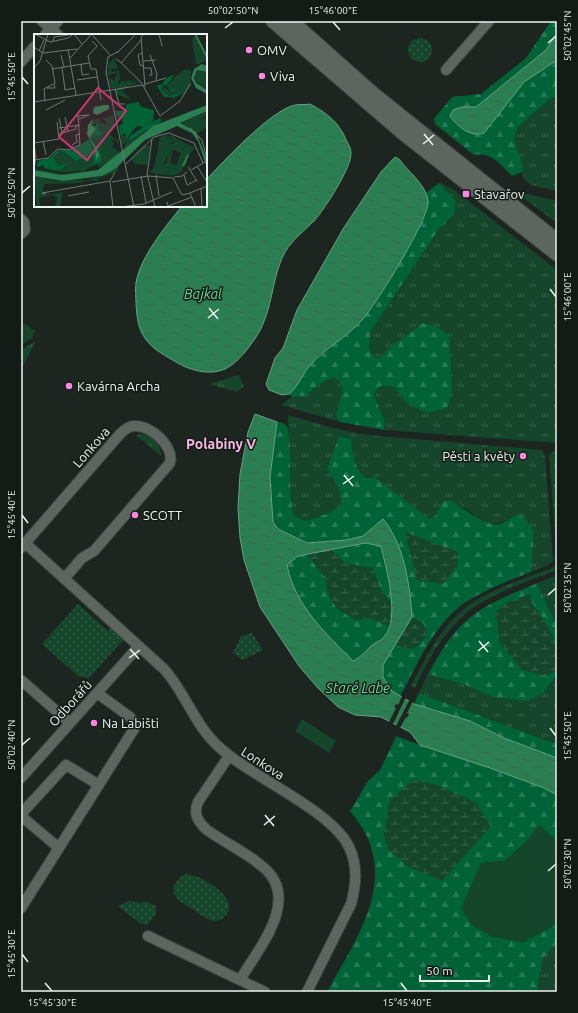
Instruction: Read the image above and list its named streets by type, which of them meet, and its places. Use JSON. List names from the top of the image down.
{
  "streets": {
    "street": ["Lonkova", "Odborářů"]
  },
  "crossings": [
    ["Lonkova", "Odborářů"]
  ],
  "districts": ["Polabiny V"],
  "water": ["Bajkal", "Staré Labe"],
  "places": {
    "other": [
      "OMV",
      "Viva",
      "Kavárna Archa",
      "Pěsti a květy",
      "SCOTT",
      "Na Labišti"
    ],
    "transit": ["Stavařov"]
  },
  "scale_bar": "50 m",
  "coordinates": [
    "50°02'50\"N",
    "15°46'00\"E",
    "50°02'45\"N",
    "15°45'50\"E",
    "15°45'40\"E",
    "50°02'35\"N",
    "50°02'40\"N",
    "50°02'30\"N",
    "15°45'30\"E"
  ]
}
